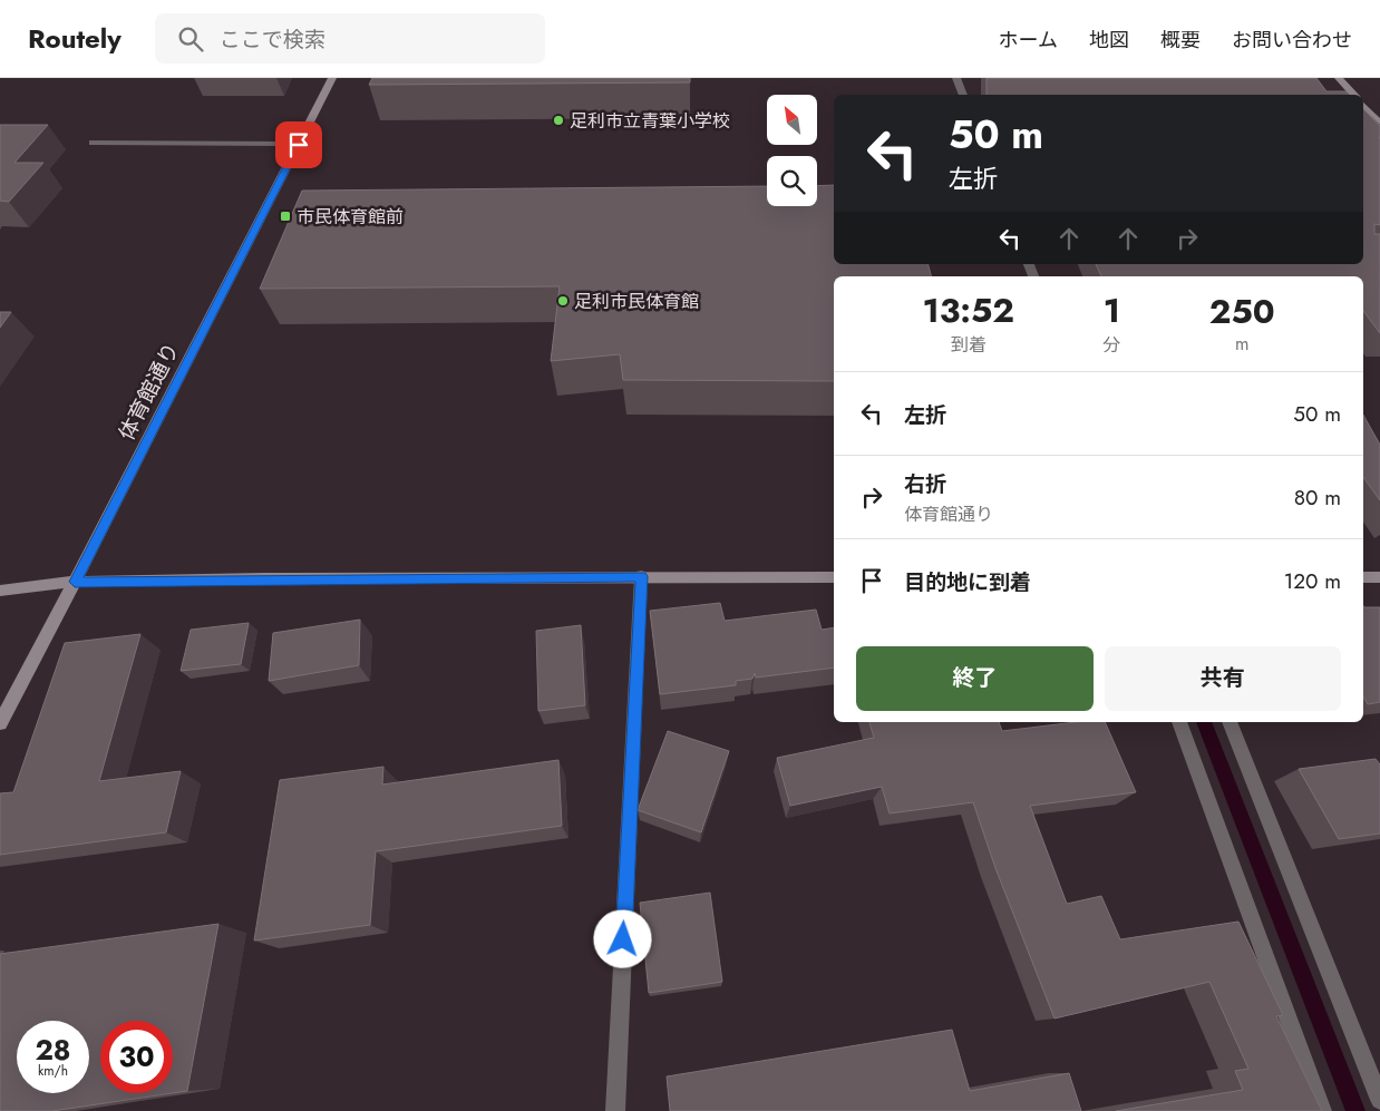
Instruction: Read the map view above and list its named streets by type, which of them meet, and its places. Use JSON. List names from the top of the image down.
{
  "streets": {
    "street": ["体育館通り"]
  },
  "places": {
    "other": ["足利市立青葉小学校", "足利市民体育館"],
    "transit": ["市民体育館前"]
  },
  "north": "top left",
  "page": {
    "header": "Routely",
    "search": "ここで検索",
    "nav": [
      "ホーム",
      "地図",
      "概要",
      "お問い合わせ"
    ],
    "turn": ["50 m", "左折"],
    "eta": [
      "13:52",
      "到着",
      "1",
      "分",
      "250",
      "m"
    ],
    "list": [
      {
        "name": "左折",
        "value": "50 m"
      },
      {
        "name": "右折",
        "note": "体育館通り",
        "value": "80 m"
      },
      {
        "name": "目的地に到着",
        "value": "120 m"
      }
    ],
    "buttons": ["終了", "共有"],
    "speed": "28 km/h",
    "limit": "30"
  }
}
